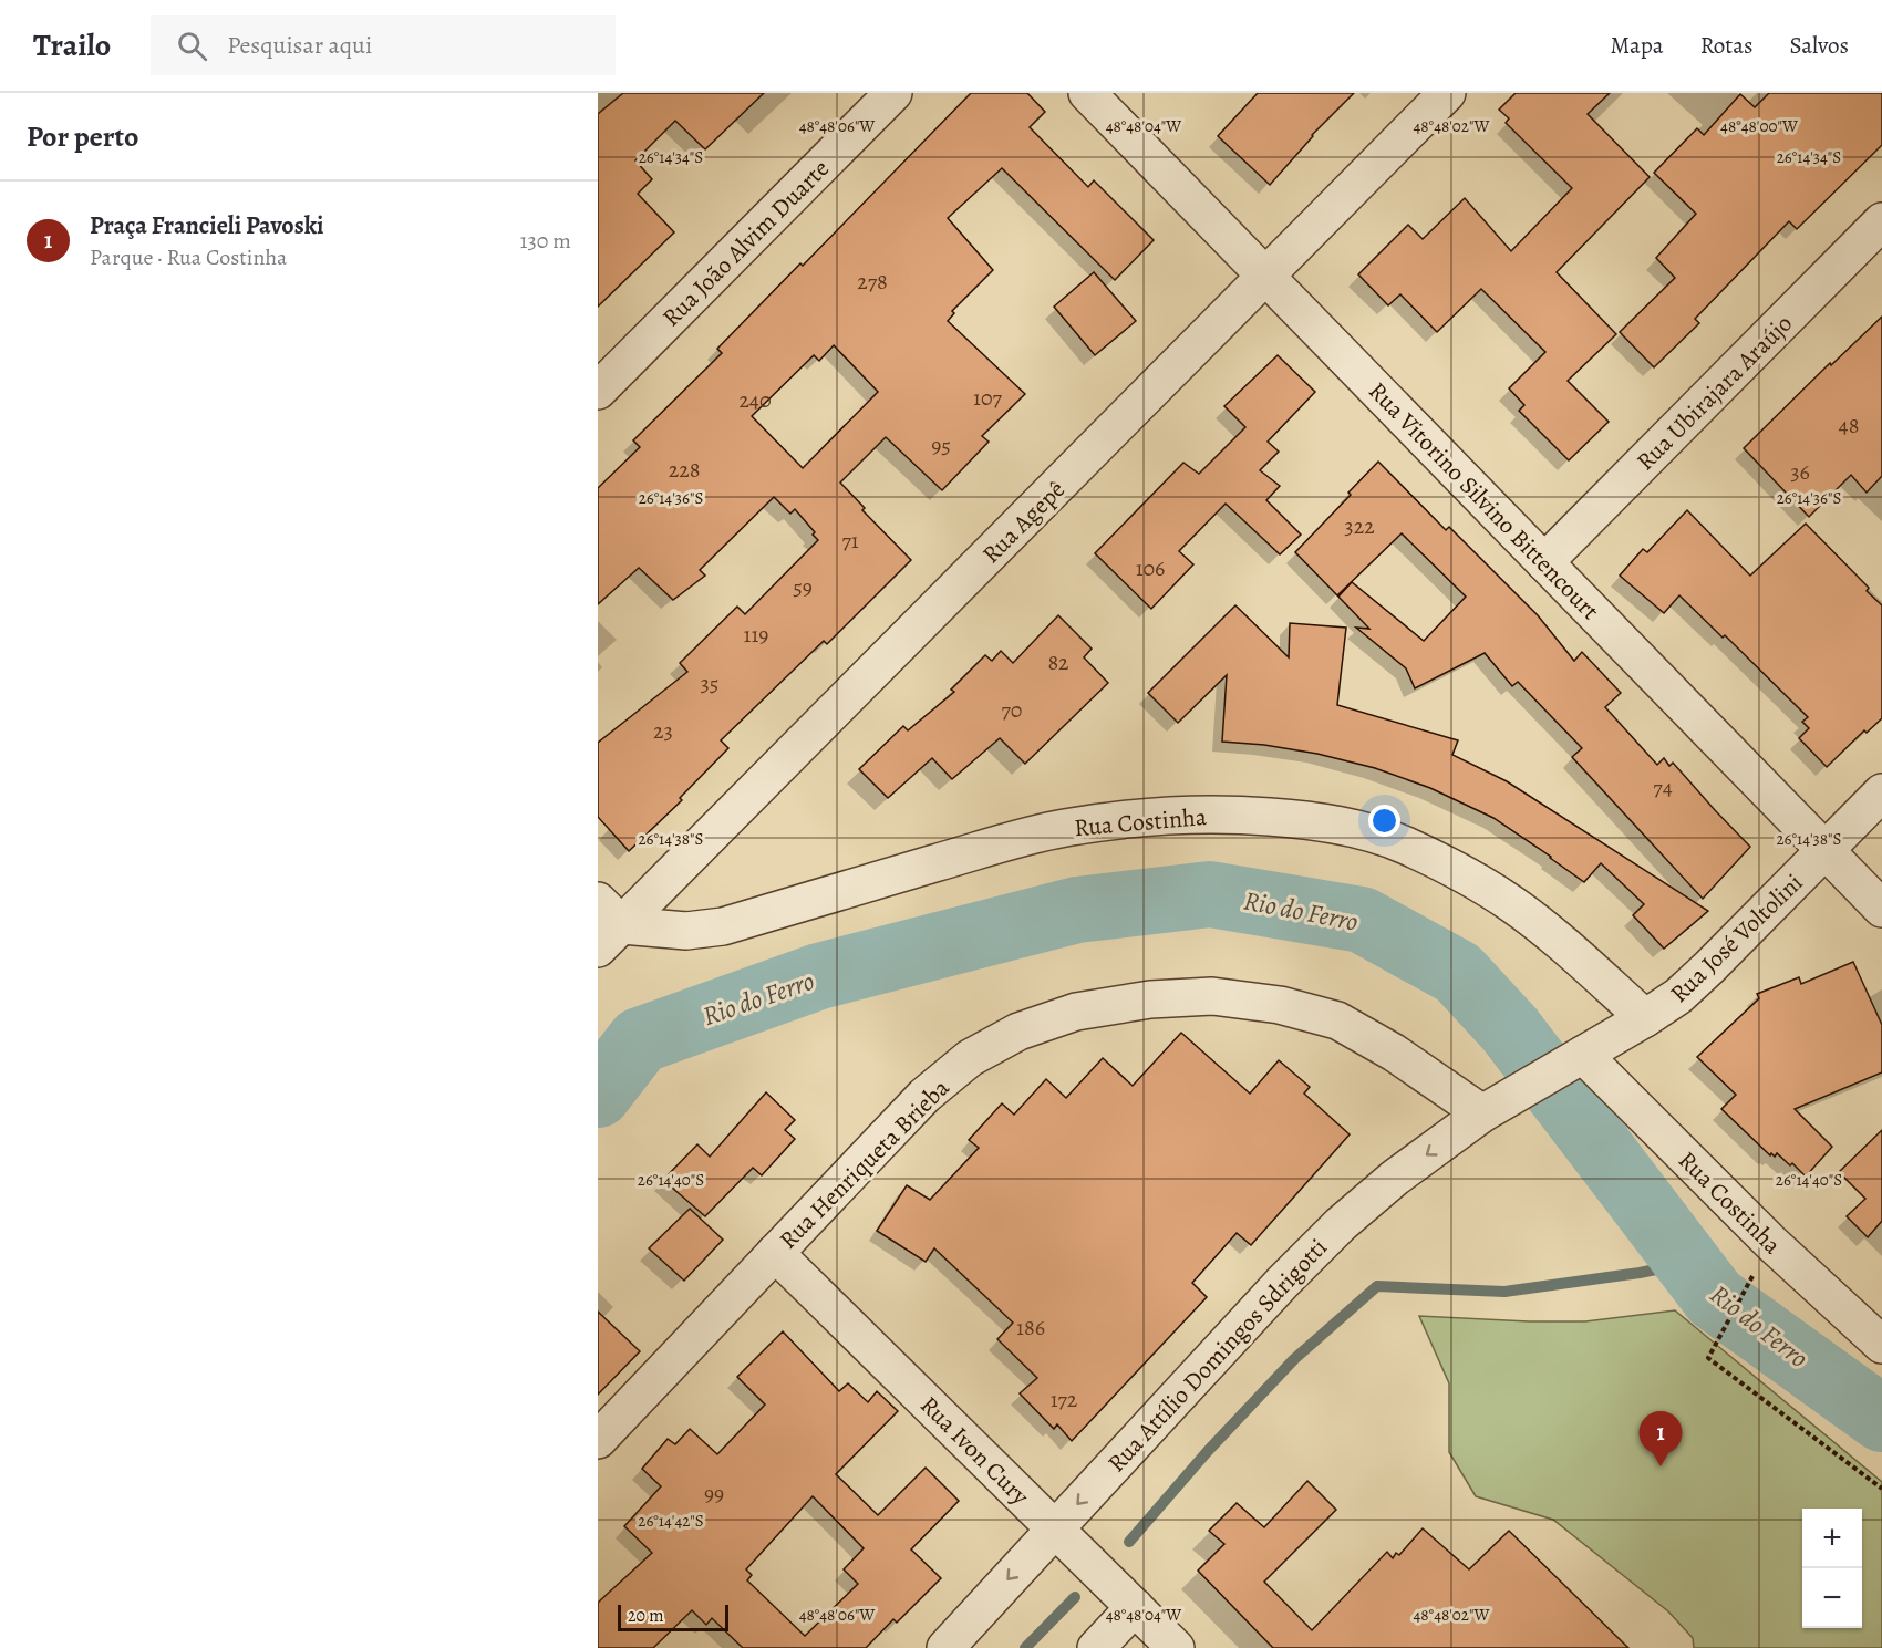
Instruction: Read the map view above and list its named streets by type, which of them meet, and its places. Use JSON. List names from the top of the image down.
{
  "streets": {
    "street": [
      "Rua João Alvim Duarte",
      "Rua Ubirajara Araújo",
      "Rua Vitorino Silvino Bittencourt",
      "Rua Agepê",
      "Rua Costinha",
      "Rua José Voltolini",
      "Rua Henriqueta Brieba",
      "Rua Attílio Domingos Sdrigotti",
      "Rua Ivon Cury"
    ]
  },
  "crossings": [
    ["Rua Ubirajara Araújo", "Rua Vitorino Silvino Bittencourt"],
    ["Rua Vitorino Silvino Bittencourt", "Rua Agepê"],
    ["Rua Vitorino Silvino Bittencourt", "Rua José Voltolini"],
    ["Rua Agepê", "Rua Costinha"],
    ["Rua Costinha", "Rua José Voltolini"],
    ["Rua José Voltolini", "Rua Attílio Domingos Sdrigotti"],
    ["Rua Henriqueta Brieba", "Rua Attílio Domingos Sdrigotti"],
    ["Rua Henriqueta Brieba", "Rua Ivon Cury"],
    ["Rua Attílio Domingos Sdrigotti", "Rua Ivon Cury"]
  ],
  "one_way": ["Rua Attílio Domingos Sdrigotti"],
  "water": ["Rio do Ferro"],
  "house_numbers": [
    "278",
    "107",
    "240",
    "48",
    "95",
    "228",
    "36",
    "322",
    "71",
    "106",
    "59",
    "119",
    "82",
    "35",
    "70",
    "23",
    "74",
    "186",
    "172",
    "99"
  ],
  "scale_bar": "20 m",
  "page": {
    "header": "Trailo",
    "search": "Pesquisar aqui",
    "nav": ["Mapa", "Rotas", "Salvos"],
    "heading": "Por perto",
    "list": [
      {
        "mark": "1",
        "name": "Praça Francieli Pavoski",
        "note": "Parque · Rua Costinha",
        "value": "130 m"
      }
    ],
    "pins": "1",
    "map_buttons": ["+", "−"],
    "scale": "20 m"
  },
  "coordinates": [
    "48°48'06\"W",
    "48°48'04\"W",
    "48°48'02\"W",
    "48°48'00\"W",
    "26°14'34\"S",
    "26°14'36\"S",
    "26°14'38\"S",
    "26°14'40\"S",
    "26°14'42\"S"
  ]
}
